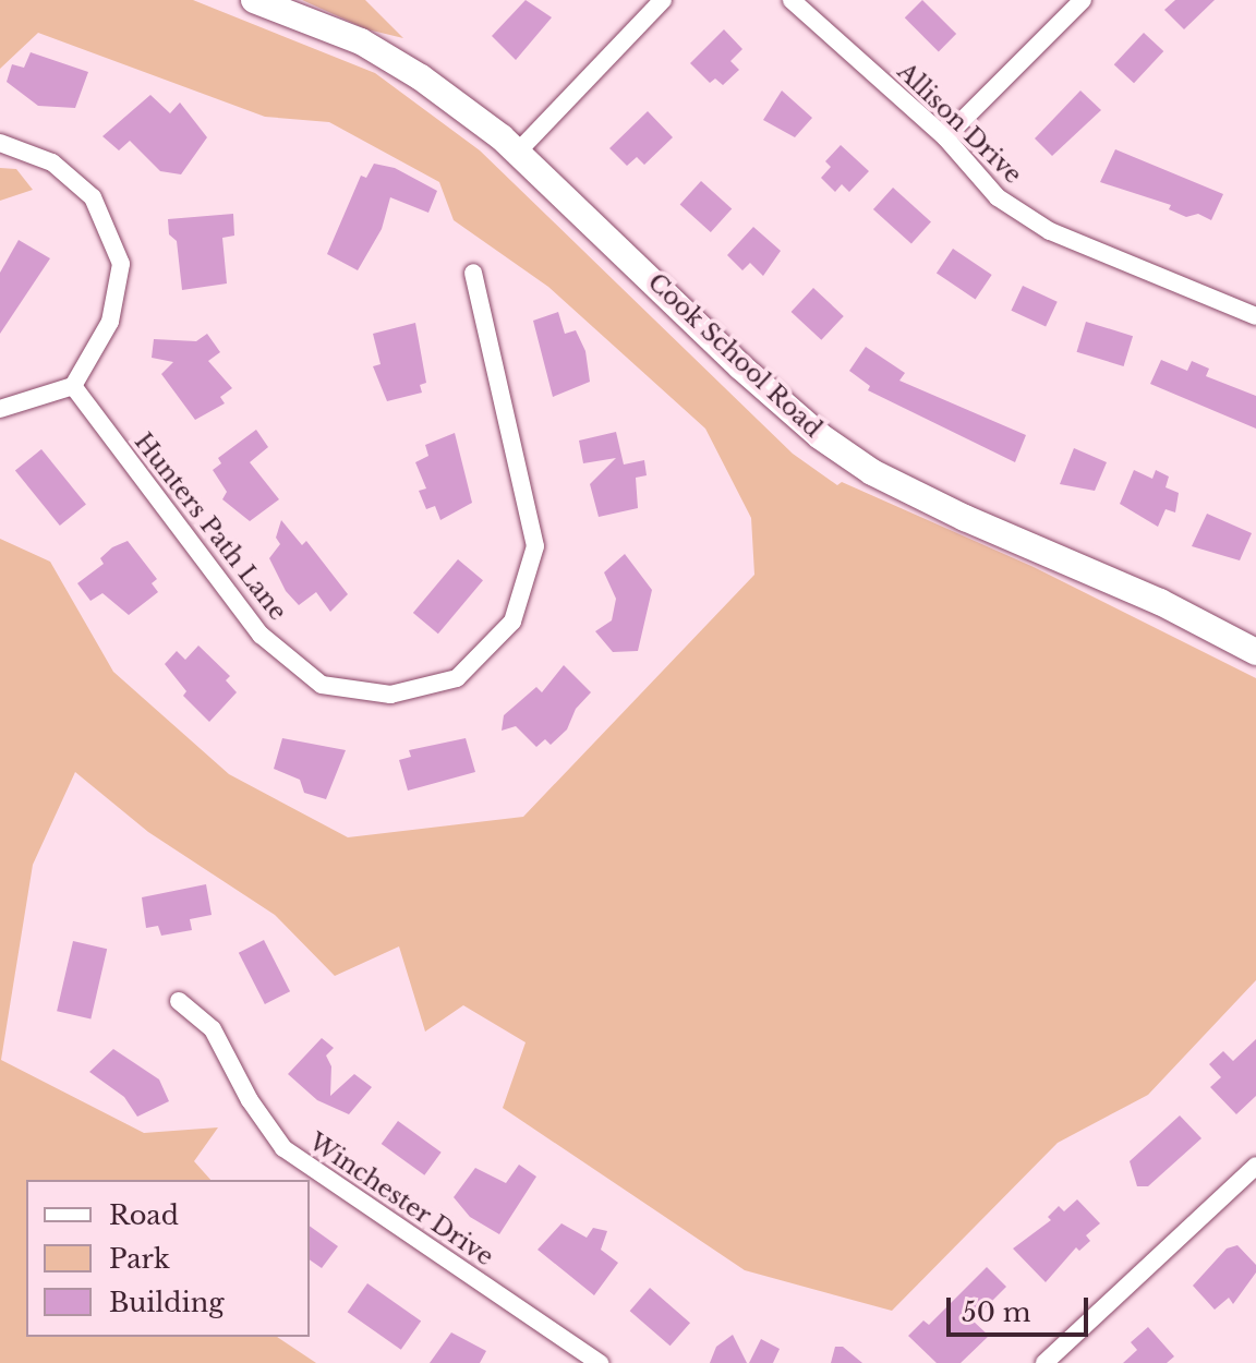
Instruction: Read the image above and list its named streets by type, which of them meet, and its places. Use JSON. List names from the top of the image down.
{
  "streets": {
    "street": [
      "Allison Drive",
      "Cook School Road",
      "Hunters Path Lane",
      "Winchester Drive"
    ]
  },
  "legend": ["Road", "Park", "Building"],
  "scale_bar": "50 m"
}
